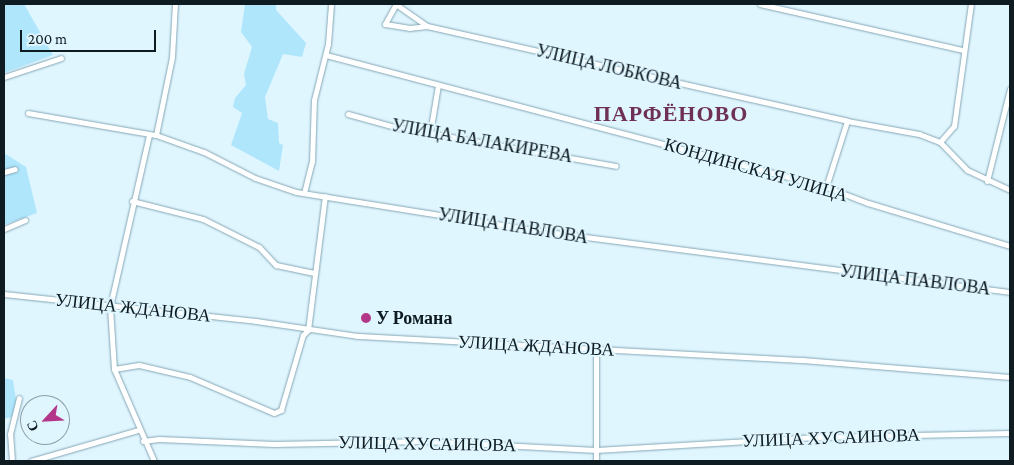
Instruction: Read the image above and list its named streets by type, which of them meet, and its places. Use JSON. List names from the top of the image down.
{
  "streets": {
    "street": [
      "УЛИЦА ЛОБКОВА",
      "УЛИЦА БАЛАКИРЕВА",
      "КОНДИНСКАЯ УЛИЦА",
      "УЛИЦА ПАВЛОВА",
      "УЛИЦА ЖДАНОВА",
      "УЛИЦА ХУСАИНОВА"
    ]
  },
  "districts": ["ПАРФЁНОВО"],
  "places": ["У Романа"],
  "scale_bar": "200 m",
  "north": "bottom left"
}
